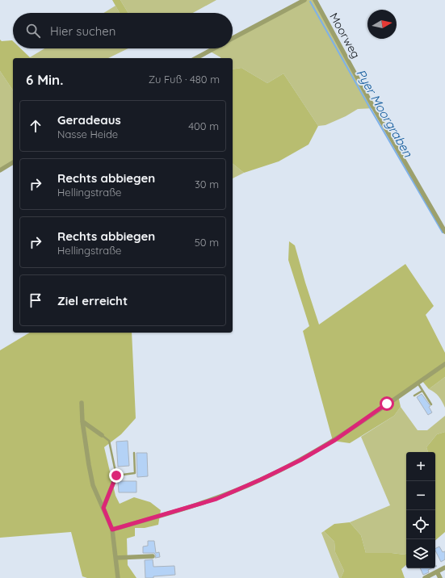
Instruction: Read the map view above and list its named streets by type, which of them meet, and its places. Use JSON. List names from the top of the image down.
{
  "streets": {
    "street": ["Moorweg"]
  },
  "water": ["Pyer Moorgraben"],
  "north": "right",
  "page": {
    "search": "Hier suchen",
    "heading": ["6 Min.", "Zu Fuß · 480 m"],
    "list": [
      ["Geradeaus", "Nasse Heide", "400 m"],
      ["Rechts abbiegen", "Hellingstraße", "30 m"],
      ["Rechts abbiegen", "Hellingstraße", "50 m"],
      "Ziel erreicht"
    ],
    "map_buttons": ["+", "−"]
  }
}
